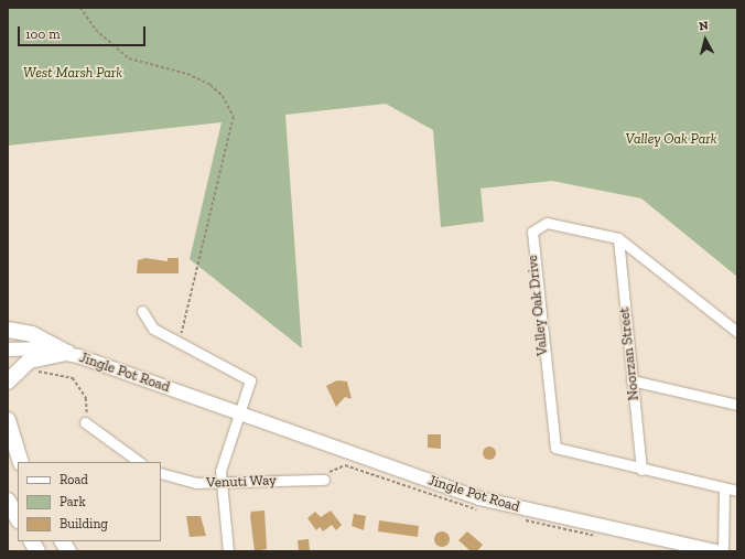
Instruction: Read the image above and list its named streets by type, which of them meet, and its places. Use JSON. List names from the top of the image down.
{
  "streets": {
    "main road": ["Jingle Pot Road"],
    "street": ["Valley Oak Drive", "Noorzan Street", "Venuti Way"]
  },
  "crossings": [
    ["Valley Oak Drive", "Noorzan Street"]
  ],
  "parks": ["West Marsh Park", "Valley Oak Park"],
  "legend": ["Road", "Park", "Building"],
  "scale_bar": "100 m",
  "north": "top"
}
